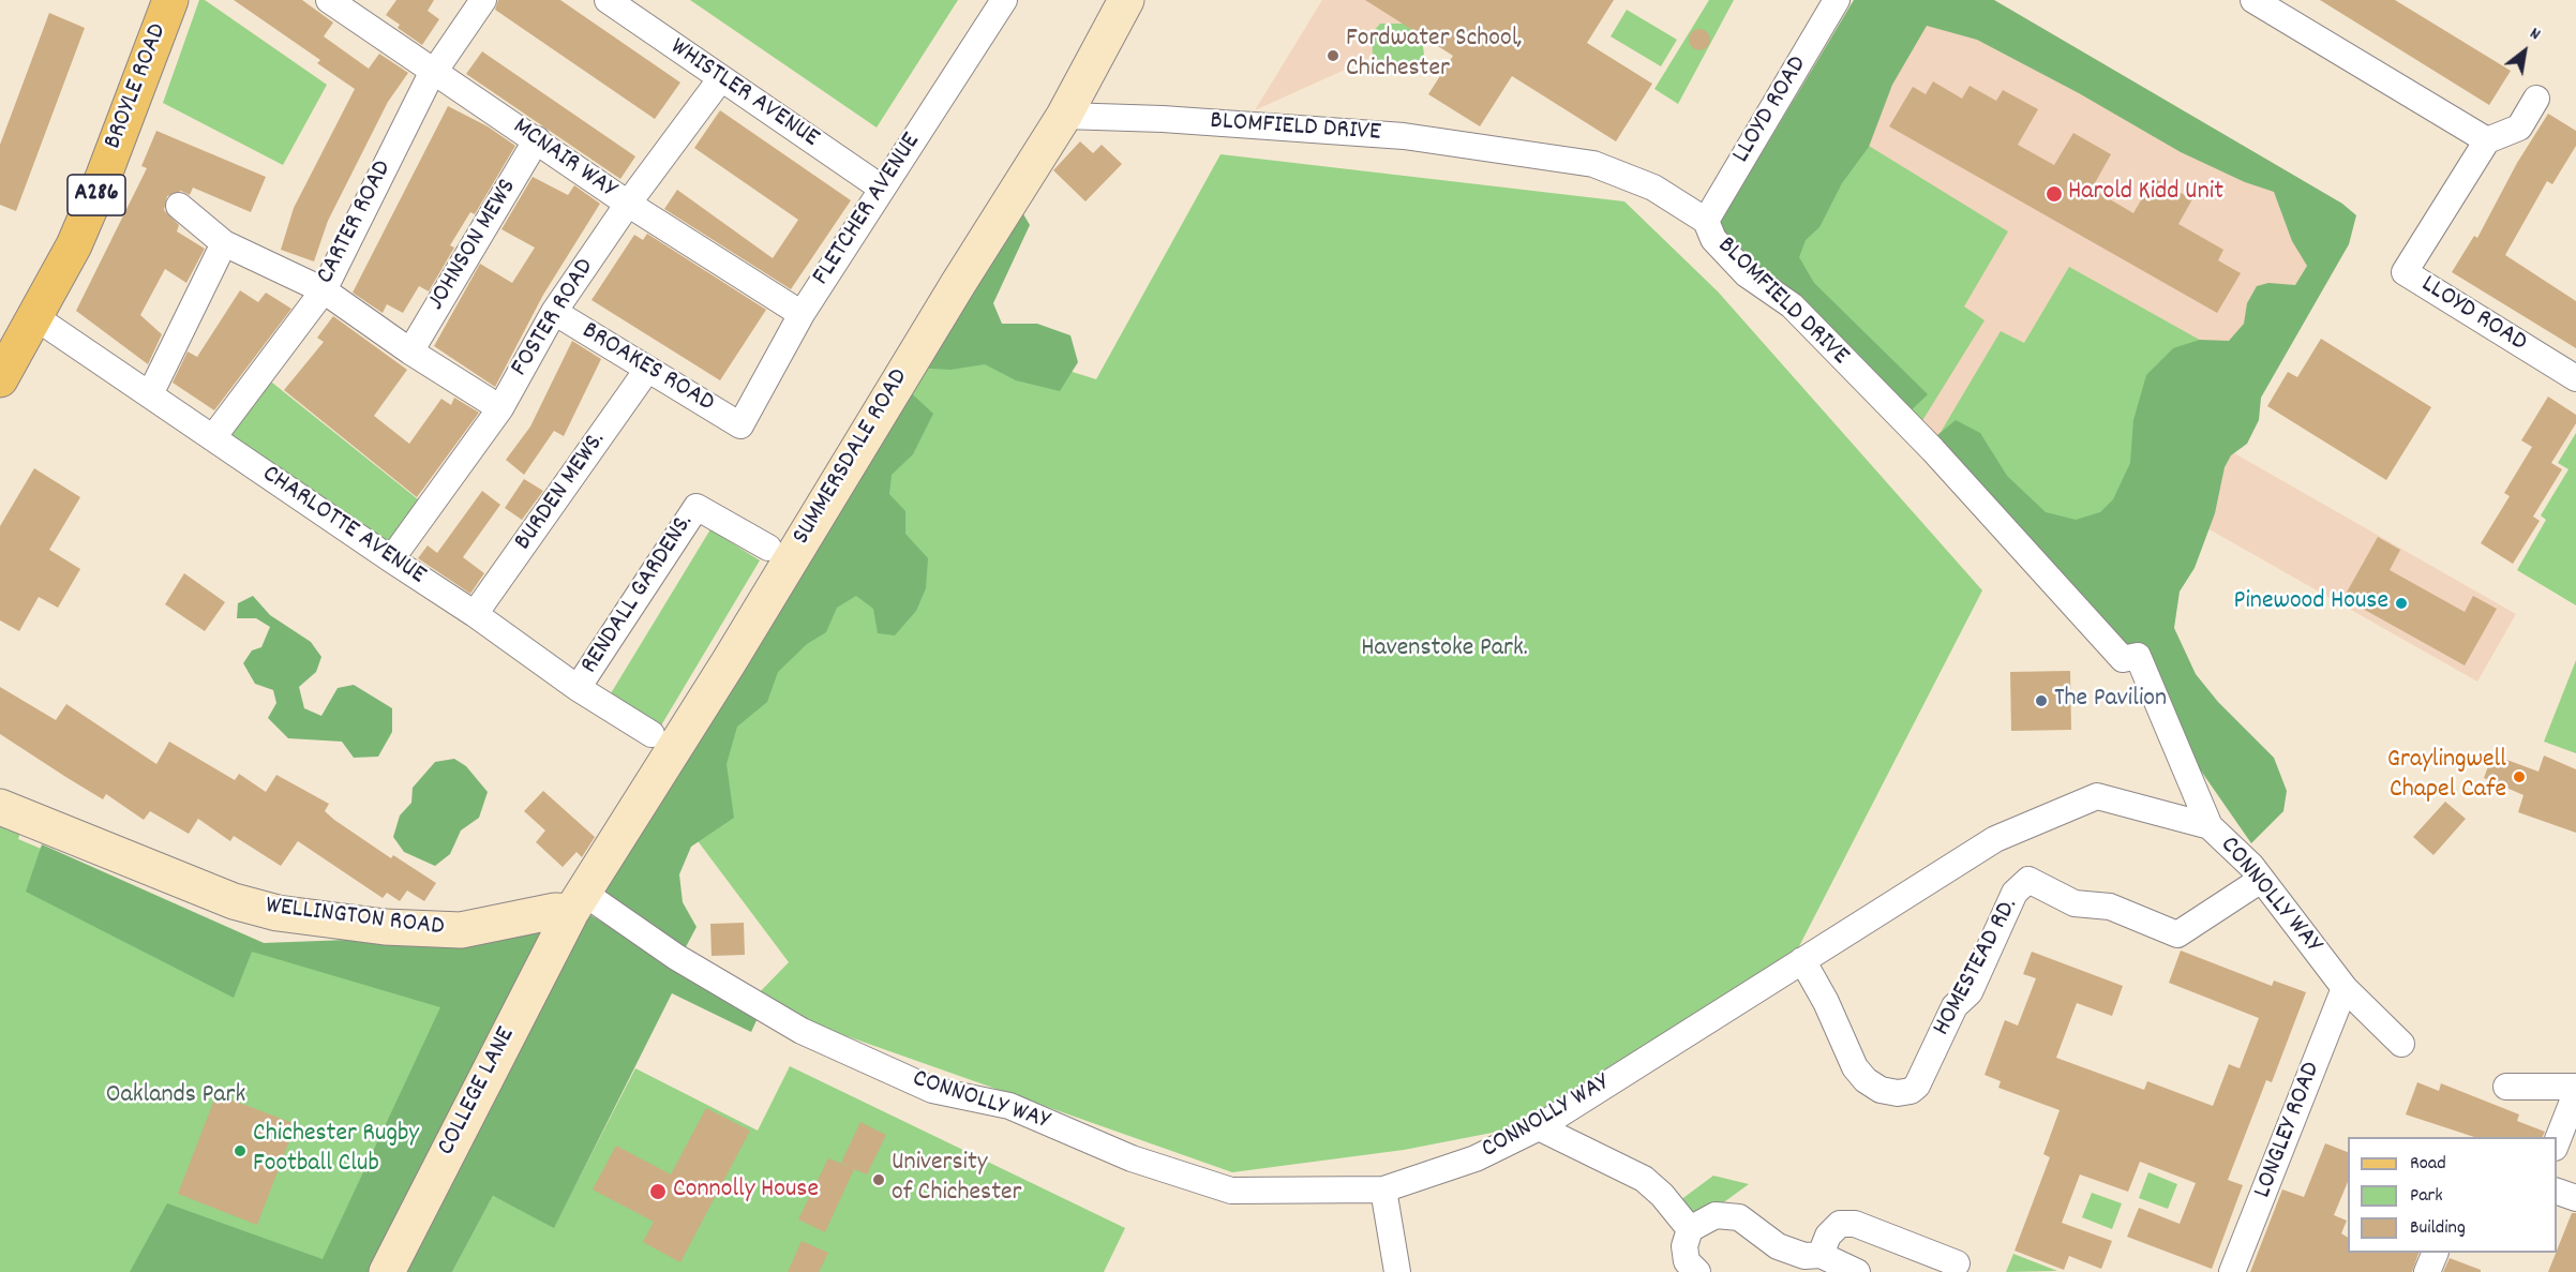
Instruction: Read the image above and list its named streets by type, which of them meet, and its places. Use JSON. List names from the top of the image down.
{
  "streets": {
    "main road": ["BROYLE ROAD", "A286"],
    "street": [
      "WHISTLER AVENUE",
      "LLOYD ROAD",
      "BLOMFIELD DRIVE",
      "MCNAIR WAY",
      "FLETCHER AVENUE",
      "CARTER ROAD",
      "JOHNSON MEWS",
      "FOSTER ROAD",
      "BROAKES ROAD",
      "SUMMERSDALE ROAD",
      "BURDEN MEWS.",
      "CHARLOTTE AVENUE",
      "RENDALL GARDENS.",
      "CONNOLLY WAY",
      "WELLINGTON ROAD",
      "HOMESTEAD RD.",
      "COLLEGE LANE",
      "LONGLEY ROAD"
    ]
  },
  "crossings": [
    ["BROYLE ROAD", "CHARLOTTE AVENUE"],
    ["WHISTLER AVENUE", "FLETCHER AVENUE"],
    ["WHISTLER AVENUE", "FOSTER ROAD"],
    ["LLOYD ROAD", "BLOMFIELD DRIVE"],
    ["BLOMFIELD DRIVE", "SUMMERSDALE ROAD"],
    ["BLOMFIELD DRIVE", "CONNOLLY WAY"],
    ["MCNAIR WAY", "FLETCHER AVENUE"],
    ["MCNAIR WAY", "CARTER ROAD"],
    ["MCNAIR WAY", "JOHNSON MEWS"],
    ["MCNAIR WAY", "FOSTER ROAD"],
    ["FLETCHER AVENUE", "BROAKES ROAD"],
    ["CARTER ROAD", "CHARLOTTE AVENUE"],
    ["FOSTER ROAD", "BROAKES ROAD"],
    ["FOSTER ROAD", "CHARLOTTE AVENUE"],
    ["BROAKES ROAD", "BURDEN MEWS."],
    ["SUMMERSDALE ROAD", "CONNOLLY WAY"],
    ["SUMMERSDALE ROAD", "WELLINGTON ROAD"],
    ["SUMMERSDALE ROAD", "COLLEGE LANE"],
    ["BURDEN MEWS.", "CHARLOTTE AVENUE"],
    ["CHARLOTTE AVENUE", "RENDALL GARDENS."],
    ["CONNOLLY WAY", "WELLINGTON ROAD"],
    ["CONNOLLY WAY", "HOMESTEAD RD."],
    ["CONNOLLY WAY", "COLLEGE LANE"],
    ["CONNOLLY WAY", "LONGLEY ROAD"],
    ["WELLINGTON ROAD", "COLLEGE LANE"]
  ],
  "parks": ["Havenstoke Park.", "Oaklands Park"],
  "places": [
    "Fordwater School, Chichester",
    "Harold Kidd Unit",
    "Pinewood House",
    "The Pavilion",
    "Graylingwell Chapel Cafe",
    "Chichester Rugby Football Club",
    "University of Chichester",
    "Connolly House"
  ],
  "legend": ["Road", "Park", "Building"],
  "north": "top right"
}
